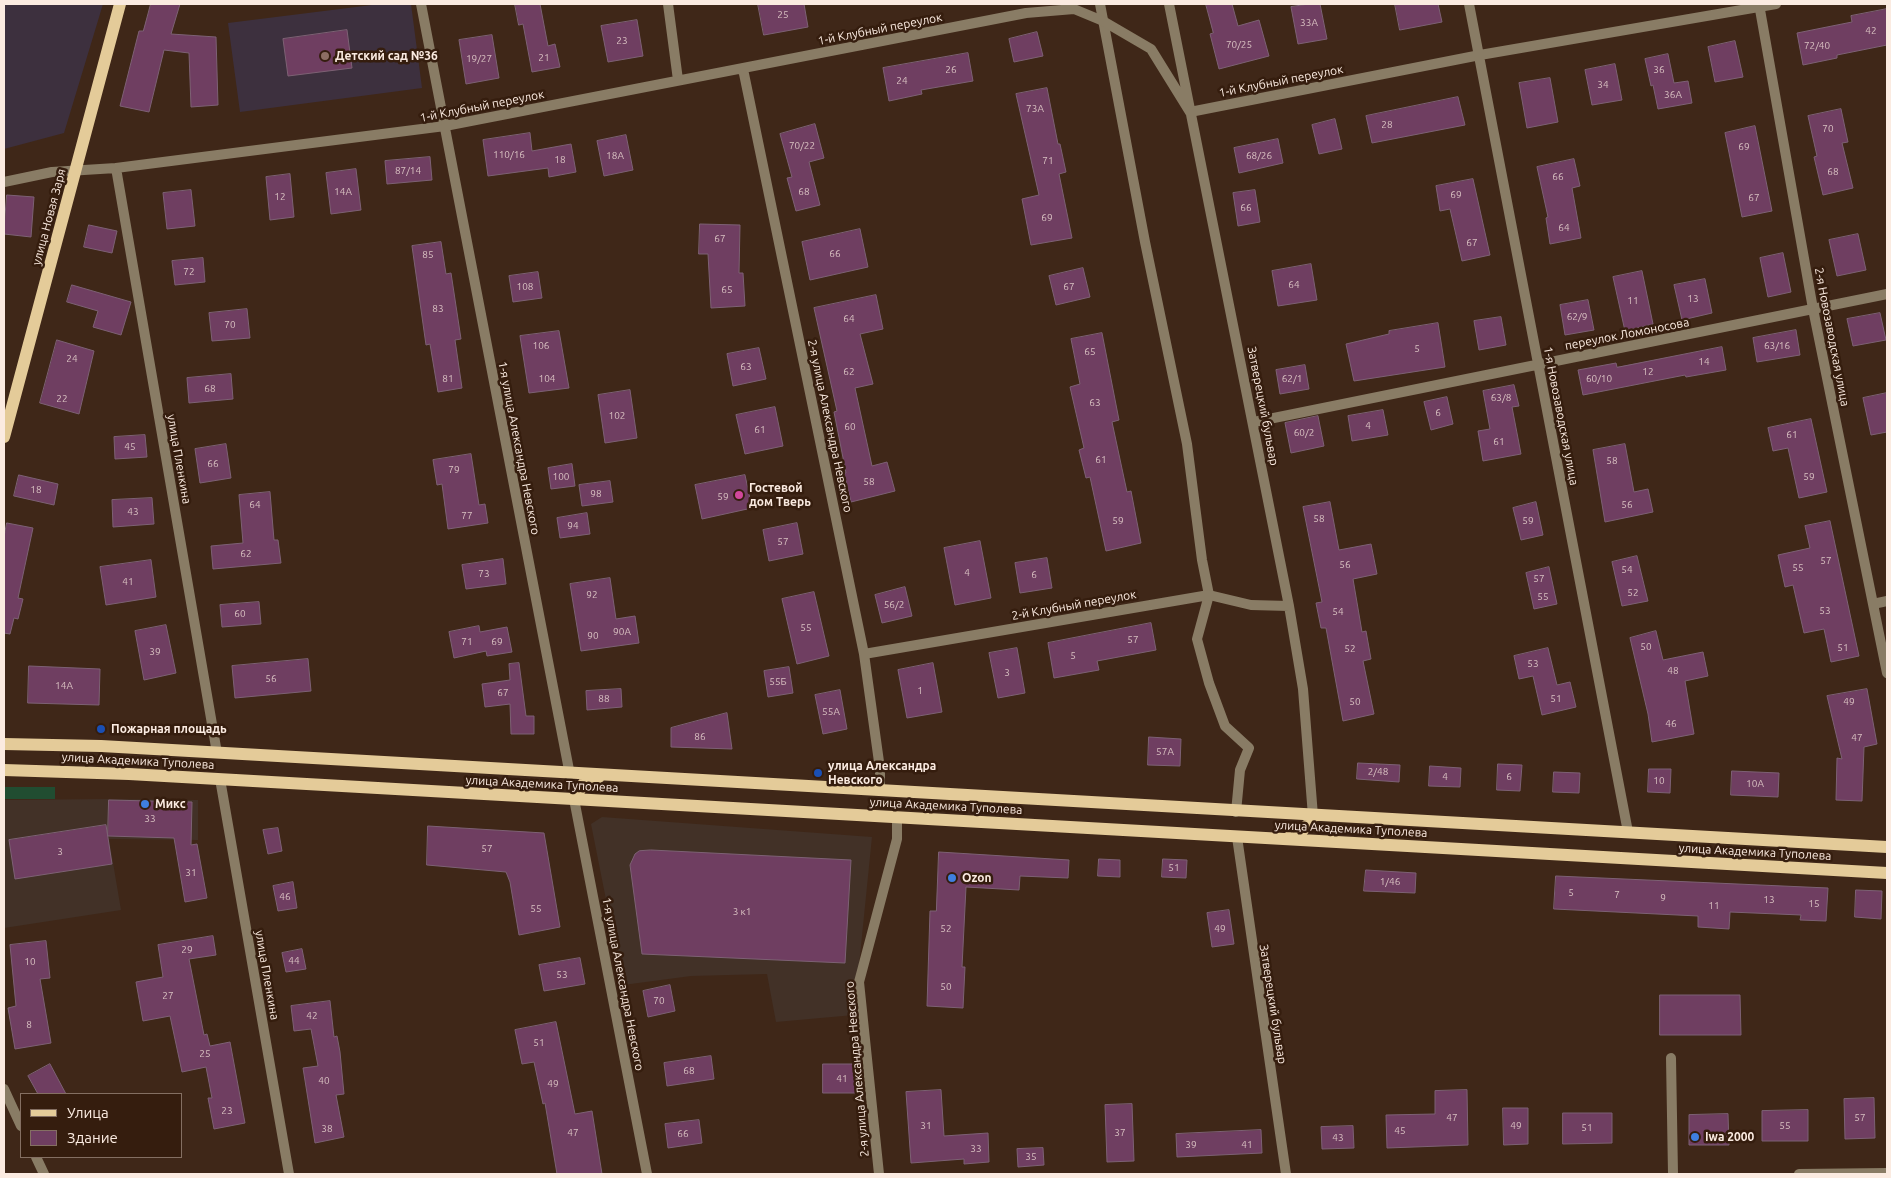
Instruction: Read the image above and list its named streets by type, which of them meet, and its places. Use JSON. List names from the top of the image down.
{
  "streets": {
    "main road": ["улица Новая Заря", "улица Академика Туполева"],
    "street": [
      "1-й Клубный переулок",
      "переулок Ломоносова",
      "2-я Новозаводская улица",
      "Затверецкий бульвар",
      "1-я Новозаводская улица",
      "2-я улица Александра Невского",
      "1-я улица Александра Невского",
      "улица Пленкина",
      "2-й Клубный переулок"
    ]
  },
  "crossings": [
    ["1-й Клубный переулок", "улица Новая Заря"],
    ["1-й Клубный переулок", "2-я Новозаводская улица"],
    ["1-й Клубный переулок", "Затверецкий бульвар"],
    ["1-й Клубный переулок", "1-я Новозаводская улица"],
    ["1-й Клубный переулок", "2-я улица Александра Невского"],
    ["1-й Клубный переулок", "1-я улица Александра Невского"],
    ["1-й Клубный переулок", "улица Пленкина"],
    ["переулок Ломоносова", "2-я Новозаводская улица"],
    ["переулок Ломоносова", "Затверецкий бульвар"],
    ["переулок Ломоносова", "1-я Новозаводская улица"],
    ["Затверецкий бульвар", "2-й Клубный переулок"],
    ["Затверецкий бульвар", "улица Академика Туполева"],
    ["1-я Новозаводская улица", "улица Академика Туполева"],
    ["2-я улица Александра Невского", "2-й Клубный переулок"],
    ["2-я улица Александра Невского", "улица Академика Туполева"],
    ["1-я улица Александра Невского", "улица Академика Туполева"],
    ["улица Пленкина", "улица Академика Туполева"]
  ],
  "places": [
    "Детский сад №36",
    "Гостевой дом Тверь",
    "Пожарная площадь",
    "улица Александра Невского",
    "Микс",
    "Ozon",
    "Iwa 2000"
  ],
  "house_numbers": [
    "25",
    "33А",
    "42",
    "23",
    "70/25",
    "72/40",
    "21",
    "19/27",
    "26",
    "36",
    "24",
    "34",
    "36А",
    "73А",
    "28",
    "70",
    "70/22",
    "69",
    "110/16",
    "18А",
    "68/26",
    "18",
    "71",
    "87/14",
    "68",
    "66",
    "14А",
    "68",
    "69",
    "12",
    "67",
    "66",
    "69",
    "64",
    "67",
    "67",
    "66",
    "85",
    "72",
    "64",
    "108",
    "67",
    "65",
    "13",
    "11",
    "83",
    "62/9",
    "64",
    "70",
    "106",
    "63/16",
    "5",
    "65",
    "24",
    "14",
    "63",
    "62",
    "12",
    "81",
    "104",
    "62/1",
    "60/10",
    "68",
    "63/8",
    "22",
    "63",
    "6",
    "102",
    "4",
    "60",
    "61",
    "60/2",
    "61",
    "61",
    "45",
    "61",
    "58",
    "66",
    "79",
    "100",
    "59",
    "58",
    "18",
    "98",
    "59",
    "64",
    "56",
    "43",
    "77",
    "58",
    "59",
    "59",
    "94",
    "57",
    "62",
    "57",
    "56",
    "55",
    "54",
    "4",
    "73",
    "6",
    "57",
    "41",
    "52",
    "92",
    "55",
    "56/2",
    "53",
    "54",
    "60",
    "55",
    "90А",
    "90",
    "57",
    "71",
    "69",
    "50",
    "51",
    "52",
    "39",
    "5",
    "53",
    "48",
    "3",
    "56",
    "55Б",
    "14А",
    "1",
    "67",
    "88",
    "51",
    "50",
    "49",
    "55А",
    "46",
    "86",
    "47",
    "57А",
    "2/48",
    "4",
    "6",
    "10",
    "10А",
    "33",
    "57",
    "3",
    "51",
    "31",
    "1/46",
    "5",
    "7",
    "46",
    "9",
    "13",
    "15",
    "11",
    "55",
    "3 к1",
    "52",
    "49",
    "29",
    "44",
    "10",
    "53",
    "50",
    "27",
    "70",
    "42",
    "8",
    "51",
    "25",
    "68",
    "41",
    "40",
    "49",
    "23",
    "47",
    "57",
    "31",
    "49",
    "55",
    "51",
    "38",
    "45",
    "47",
    "37",
    "66",
    "43",
    "39",
    "41",
    "33",
    "35"
  ],
  "legend": ["Улица", "Здание"]
}
